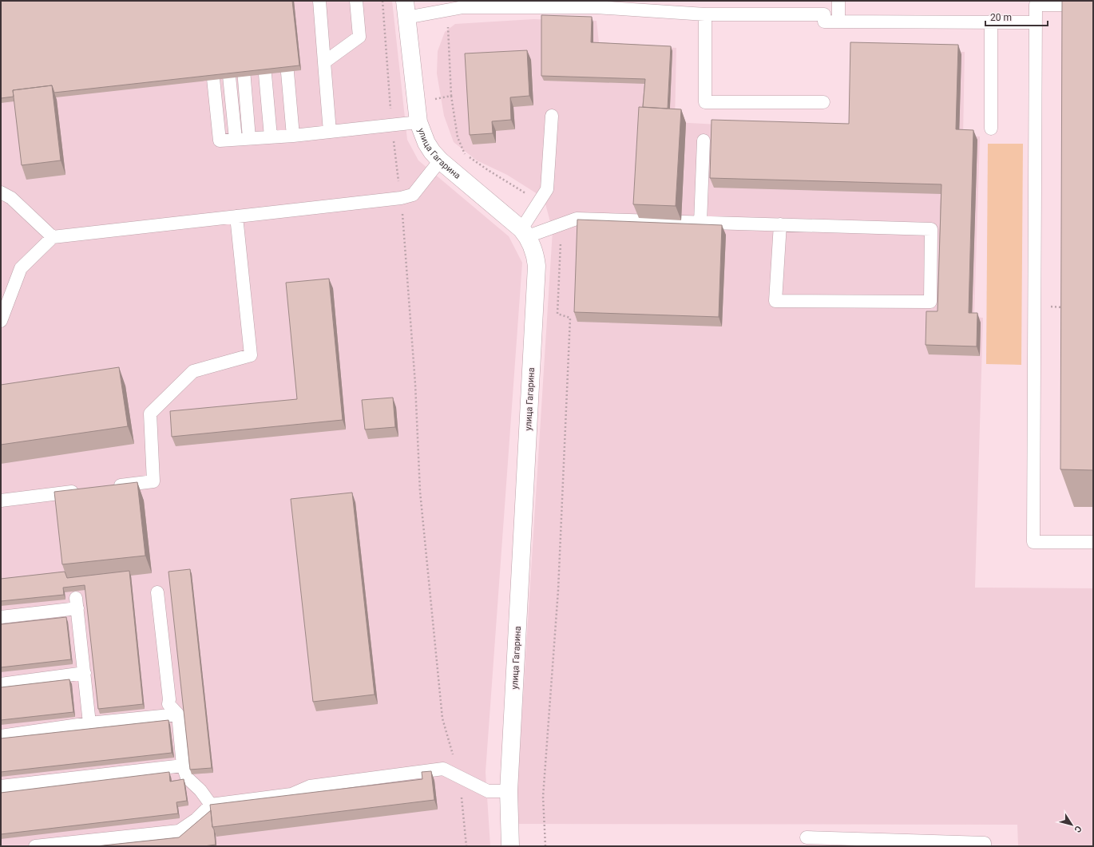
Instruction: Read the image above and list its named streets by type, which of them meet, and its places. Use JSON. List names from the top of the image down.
{
  "streets": {
    "street": ["улица Гагарина"]
  },
  "scale_bar": "20 m",
  "north": "bottom right"
}
